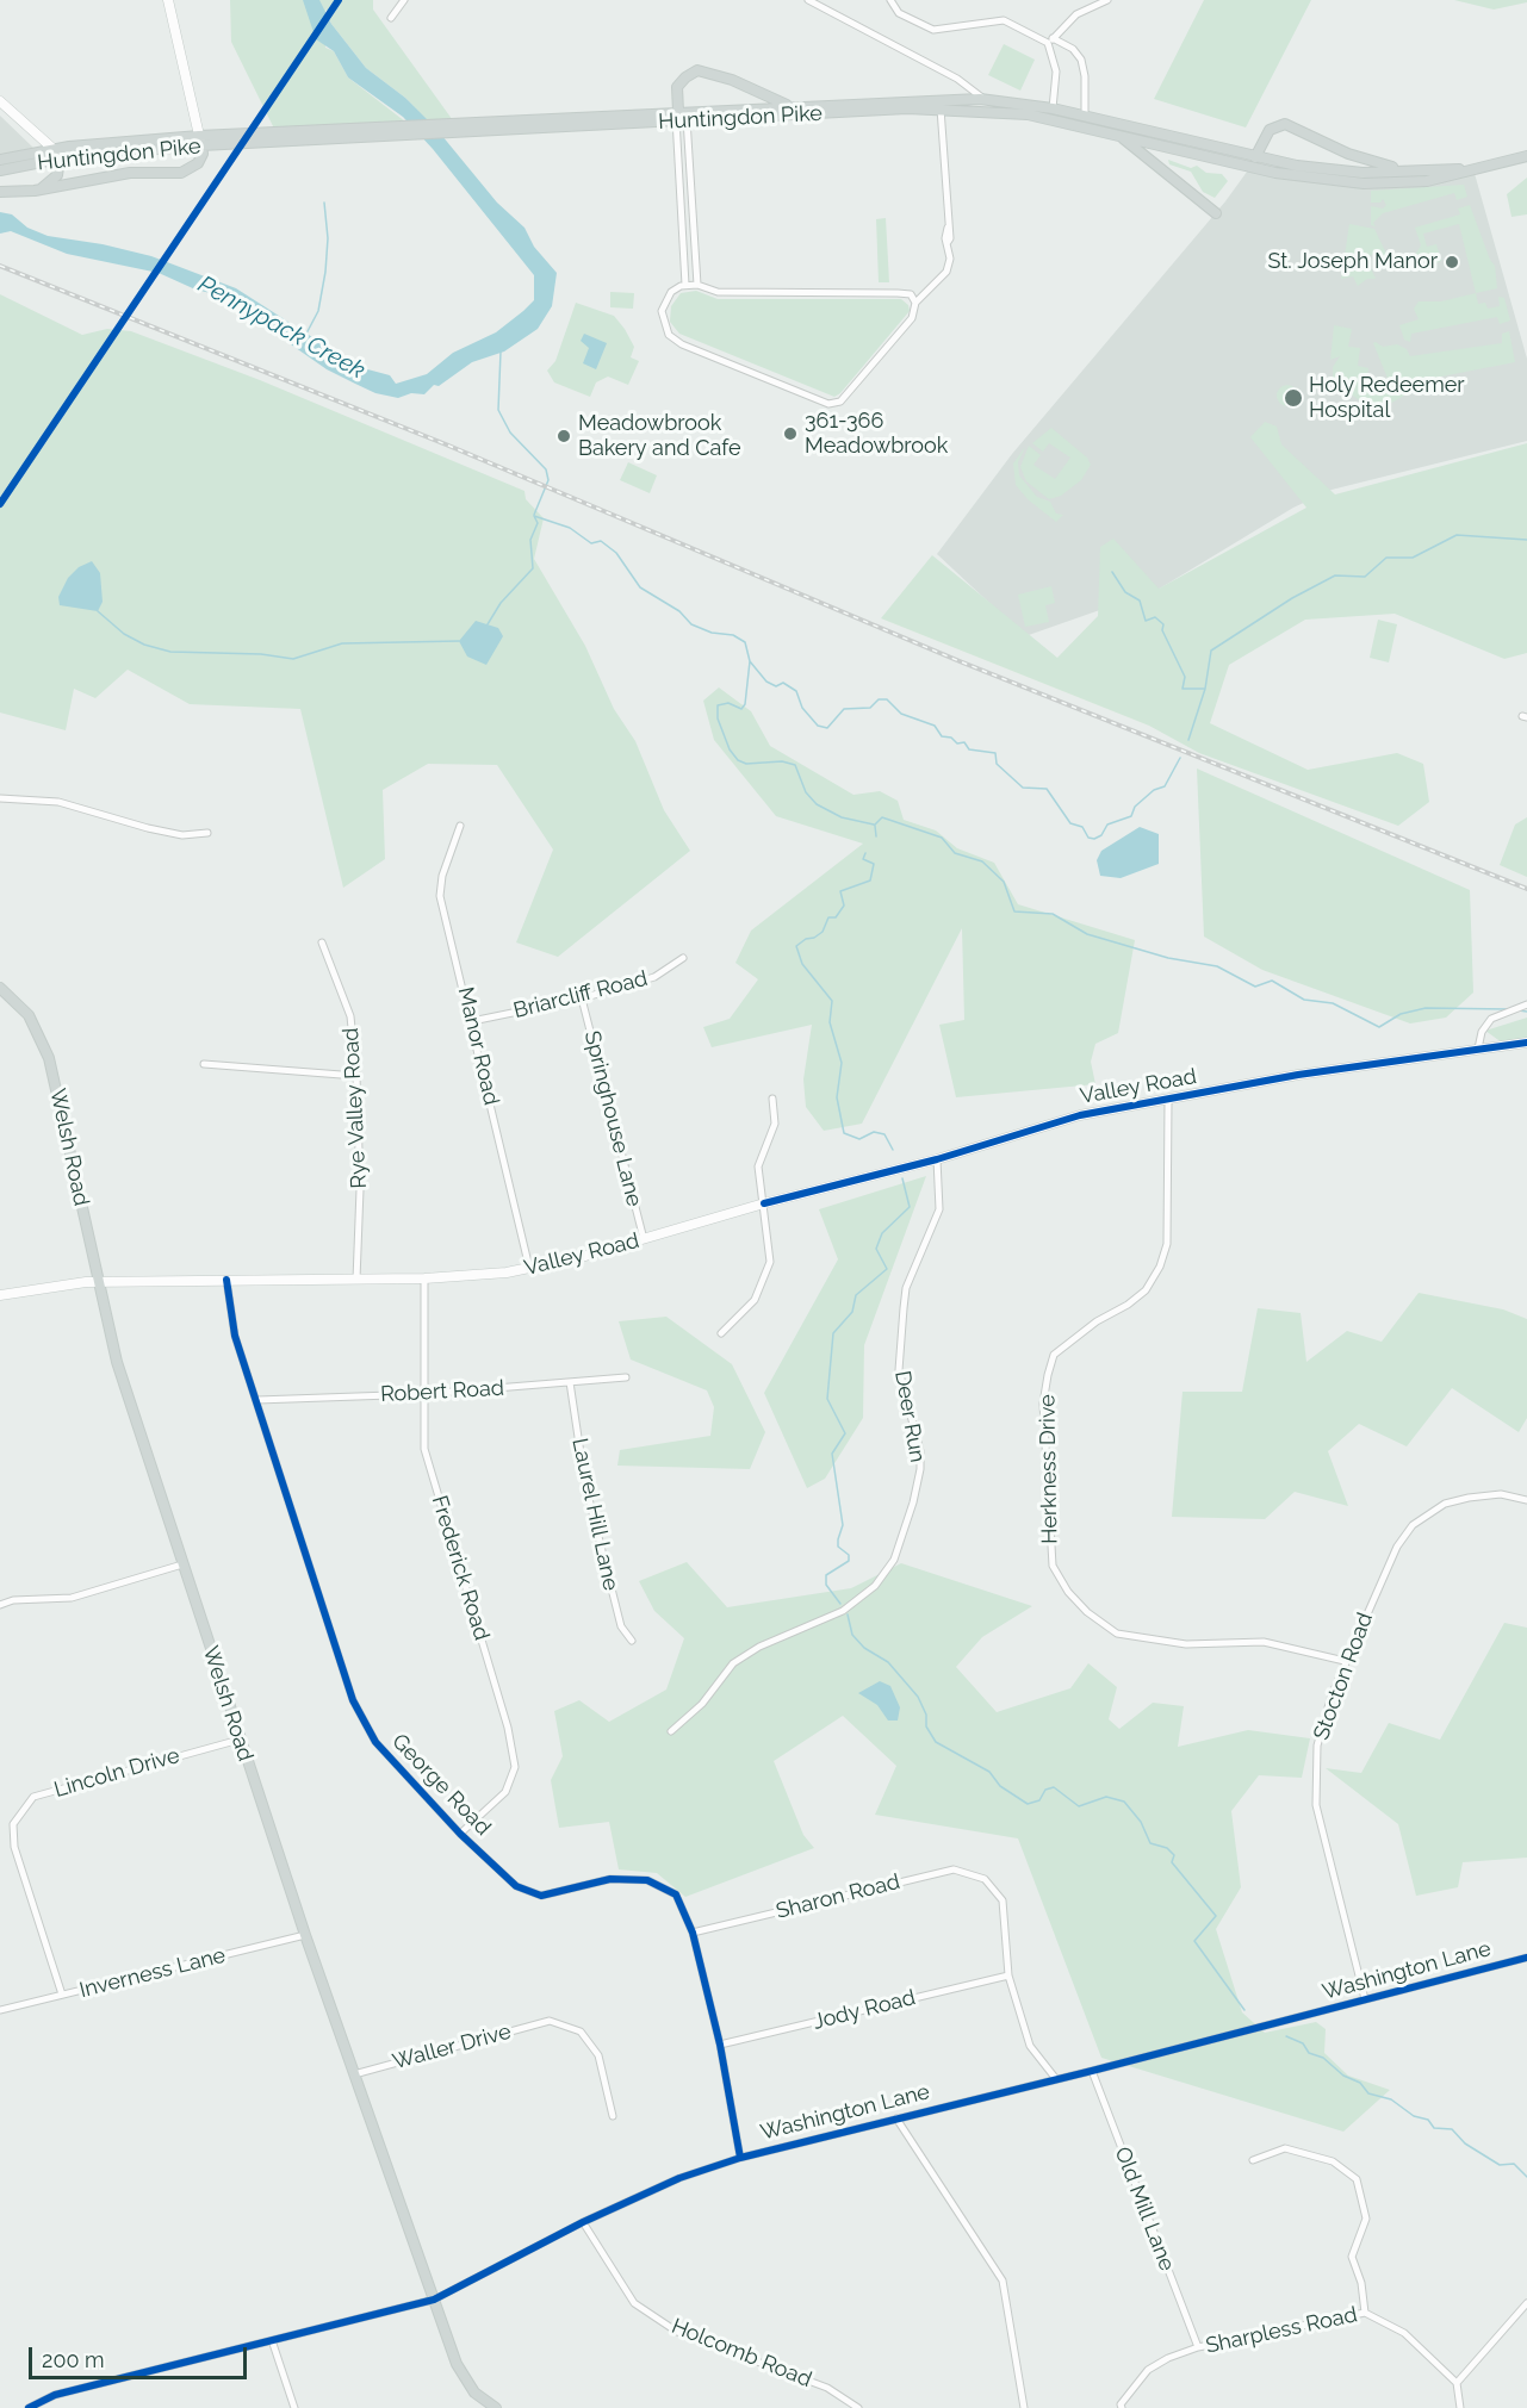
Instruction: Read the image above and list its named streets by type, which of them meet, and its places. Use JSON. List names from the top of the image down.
{
  "streets": {
    "main road": ["Huntingdon Pike", "Valley Road", "Welsh Road"],
    "street": [
      "Briarcliff Road",
      "Manor Road",
      "Rye Valley Road",
      "Springhouse Lane",
      "Robert Road",
      "Deer Run",
      "Herkness Drive",
      "Laurel Hill Lane",
      "Frederick Road",
      "Stocton Road",
      "Lincoln Drive",
      "George Road",
      "Sharon Road",
      "Washington Lane",
      "Inverness Lane",
      "Jody Road",
      "Waller Drive",
      "Old Mill Lane",
      "Sharpless Road",
      "Holcomb Road"
    ]
  },
  "crossings": [
    ["Briarcliff Road", "Manor Road"],
    ["Briarcliff Road", "Springhouse Lane"],
    ["Manor Road", "Valley Road"],
    ["Valley Road", "Rye Valley Road"],
    ["Valley Road", "Springhouse Lane"],
    ["Valley Road", "Welsh Road"],
    ["Valley Road", "Deer Run"],
    ["Valley Road", "Herkness Drive"],
    ["Valley Road", "Frederick Road"],
    ["Valley Road", "George Road"],
    ["Welsh Road", "Lincoln Drive"],
    ["Welsh Road", "Washington Lane"],
    ["Welsh Road", "Inverness Lane"],
    ["Welsh Road", "Waller Drive"],
    ["Robert Road", "Laurel Hill Lane"],
    ["Robert Road", "Frederick Road"],
    ["Robert Road", "George Road"],
    ["Herkness Drive", "Stocton Road"],
    ["Frederick Road", "George Road"],
    ["Stocton Road", "Washington Lane"],
    ["Lincoln Drive", "Inverness Lane"],
    ["George Road", "Sharon Road"],
    ["George Road", "Washington Lane"],
    ["George Road", "Jody Road"],
    ["Sharon Road", "Jody Road"],
    ["Washington Lane", "Old Mill Lane"],
    ["Washington Lane", "Holcomb Road"],
    ["Old Mill Lane", "Sharpless Road"]
  ],
  "water": ["Pennypack Creek"],
  "places": [
    "St. Joseph Manor",
    "Holy Redeemer Hospital",
    "361-366 Meadowbrook",
    "Meadowbrook Bakery and Cafe"
  ],
  "scale_bar": "200 m"
}
